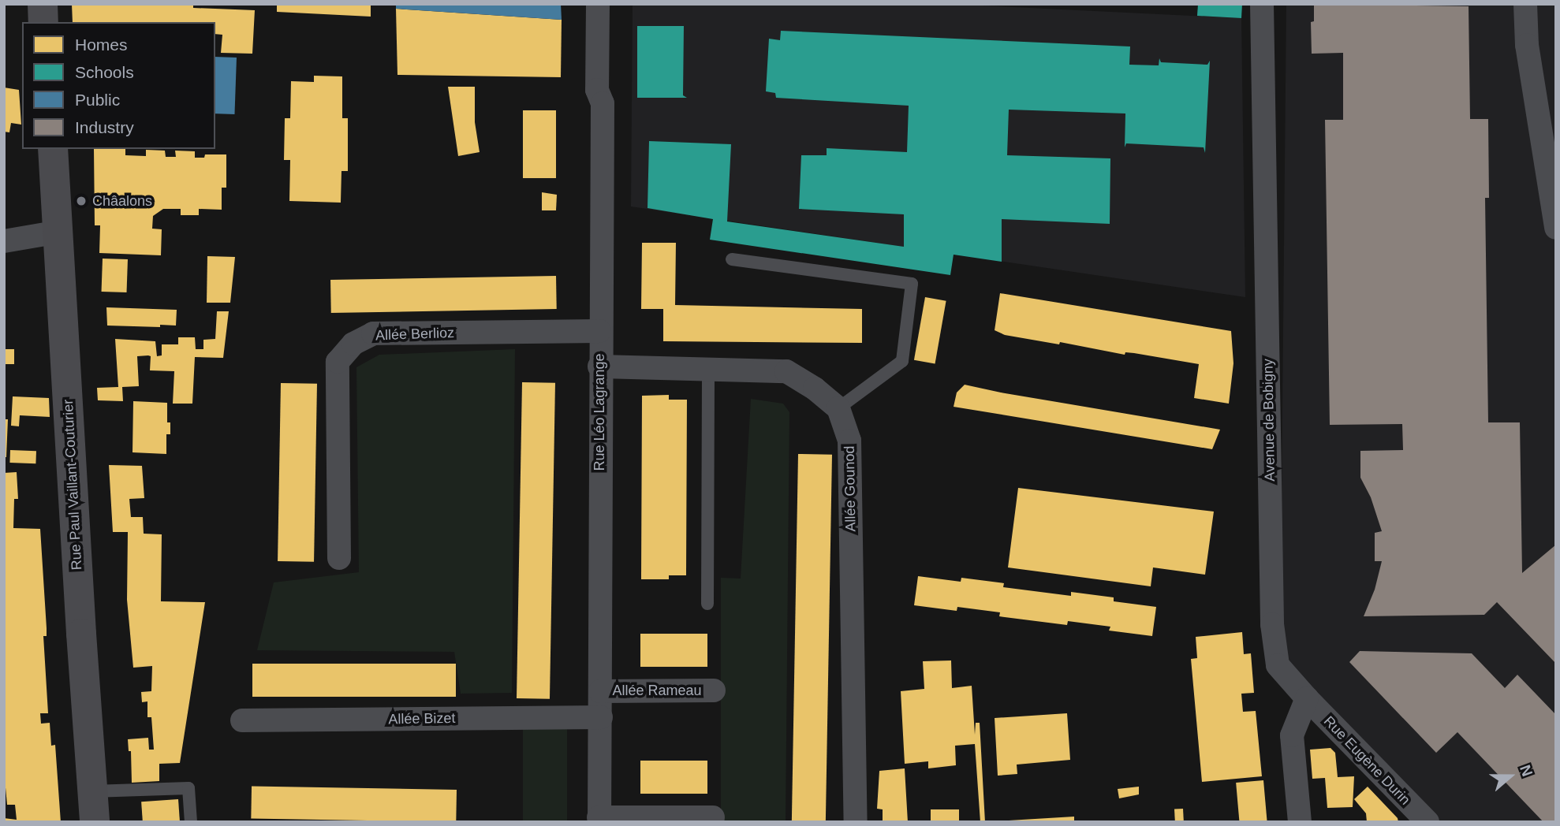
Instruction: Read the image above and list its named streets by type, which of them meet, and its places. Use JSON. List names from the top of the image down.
{
  "streets": {
    "main road": ["Rue Paul Vaillant-Couturier"],
    "street": [
      "Allée Berlioz",
      "Rue Léo Lagrange",
      "Avenue de Bobigny",
      "Allée Gounod",
      "Allée Rameau",
      "Allée Bizet",
      "Rue Eugène Durin"
    ]
  },
  "crossings": [
    ["Allée Berlioz", "Rue Léo Lagrange"],
    ["Rue Léo Lagrange", "Allée Rameau"],
    ["Rue Léo Lagrange", "Allée Bizet"],
    ["Avenue de Bobigny", "Rue Eugène Durin"]
  ],
  "places": ["Châalons"],
  "legend": [
    "Homes",
    "Schools",
    "Public",
    "Industry"
  ],
  "north": "right"
}
